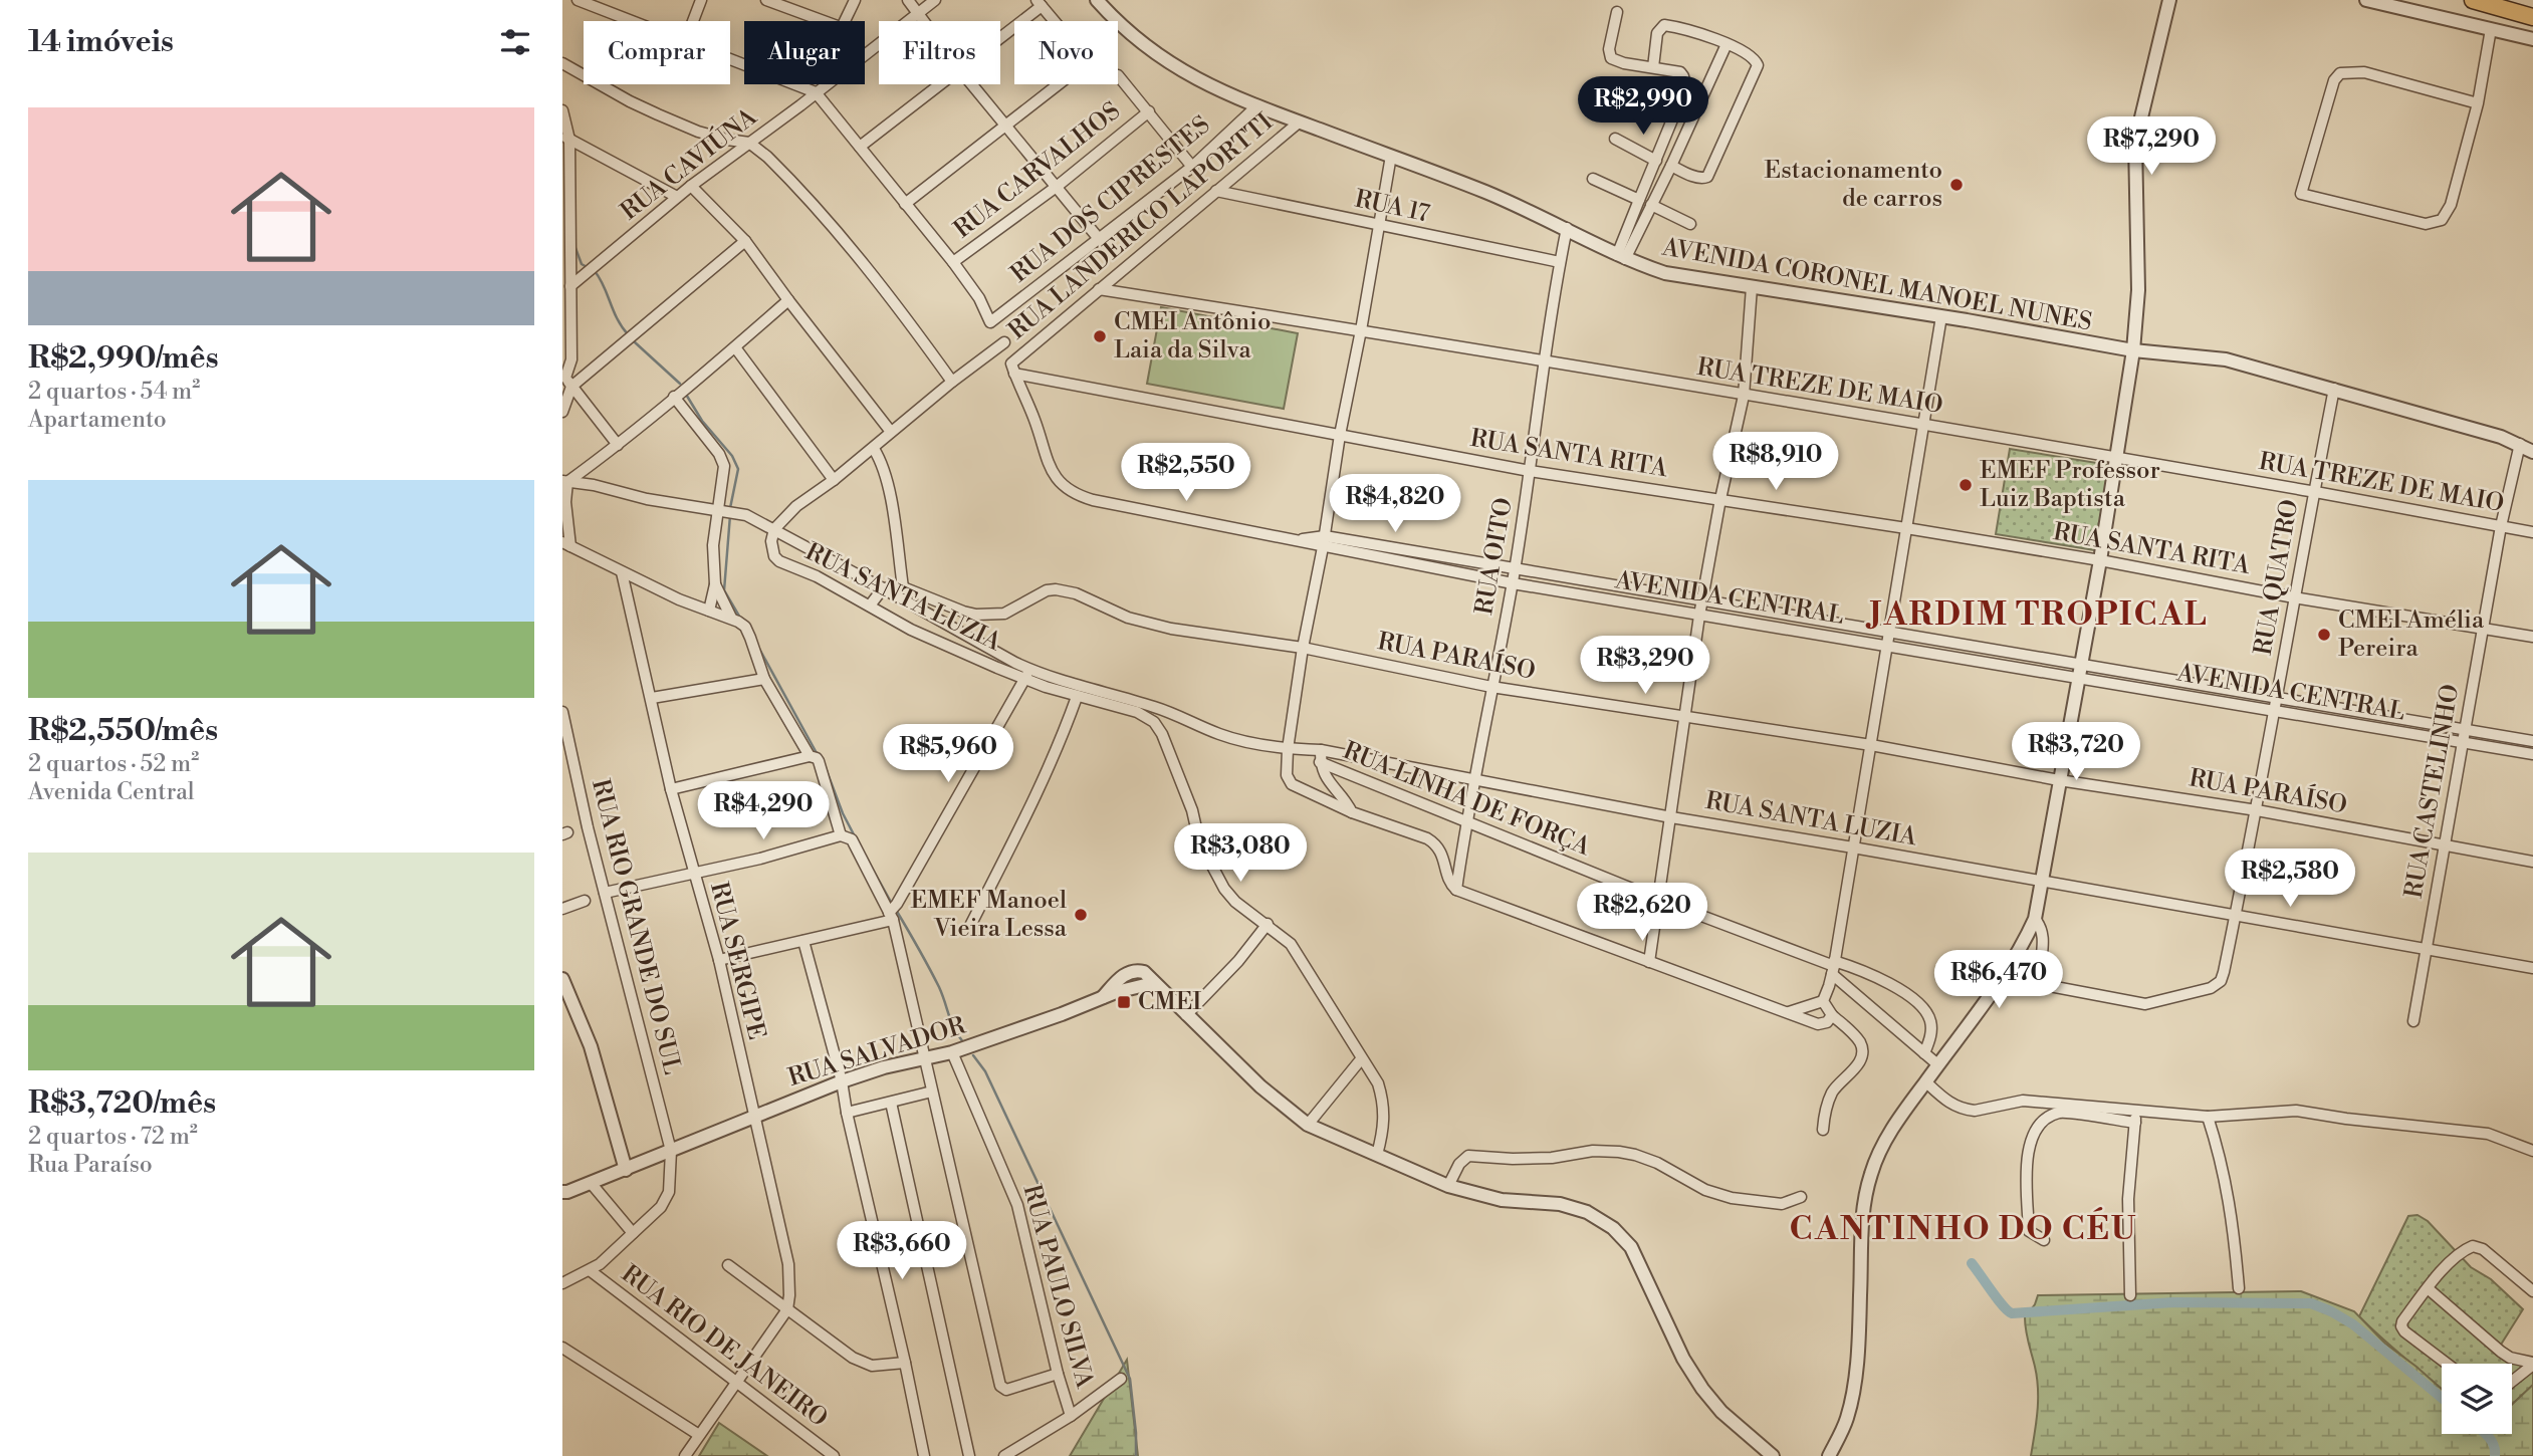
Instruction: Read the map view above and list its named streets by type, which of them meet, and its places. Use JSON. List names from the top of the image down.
{
  "streets": {
    "street": [
      "RUA CAVIÚNA",
      "RUA CARVALHOS",
      "RUA DOS CIPRESTES",
      "RUA 17",
      "RUA LANDERICO LAPORTTI",
      "AVENIDA CORONEL MANOEL NUNES",
      "RUA TREZE DE MAIO",
      "RUA SANTA RITA",
      "RUA OITO",
      "RUA QUATRO",
      "RUA SANTA LUZIA",
      "AVENIDA CENTRAL",
      "RUA PARAÍSO",
      "RUA CASTELINHO",
      "RUA LINHA DE FORÇA",
      "RUA RIO GRANDE DO SUL",
      "RUA SERGIPE",
      "RUA SALVADOR",
      "RUA PAULO SILVA",
      "RUA RIO DE JANEIRO"
    ]
  },
  "crossings": [
    ["RUA CARVALHOS", "RUA DOS CIPRESTES"],
    ["RUA DOS CIPRESTES", "AVENIDA CORONEL MANOEL NUNES"],
    ["RUA 17", "RUA LANDERICO LAPORTTI"],
    ["RUA 17", "RUA OITO"],
    ["RUA LANDERICO LAPORTTI", "AVENIDA CORONEL MANOEL NUNES"],
    ["RUA LANDERICO LAPORTTI", "RUA TREZE DE MAIO"],
    ["RUA LANDERICO LAPORTTI", "RUA SANTA RITA"],
    ["RUA LANDERICO LAPORTTI", "AVENIDA CENTRAL"],
    ["AVENIDA CORONEL MANOEL NUNES", "RUA OITO"],
    ["AVENIDA CORONEL MANOEL NUNES", "RUA QUATRO"],
    ["AVENIDA CORONEL MANOEL NUNES", "RUA CASTELINHO"],
    ["RUA TREZE DE MAIO", "RUA OITO"],
    ["RUA TREZE DE MAIO", "RUA QUATRO"],
    ["RUA TREZE DE MAIO", "RUA CASTELINHO"],
    ["RUA SANTA RITA", "RUA OITO"],
    ["RUA SANTA RITA", "RUA QUATRO"],
    ["RUA SANTA RITA", "AVENIDA CENTRAL"],
    ["RUA SANTA RITA", "RUA CASTELINHO"],
    ["RUA OITO", "RUA SANTA LUZIA"],
    ["RUA OITO", "AVENIDA CENTRAL"],
    ["RUA OITO", "RUA PARAÍSO"],
    ["RUA OITO", "RUA LINHA DE FORÇA"],
    ["RUA QUATRO", "RUA SANTA LUZIA"],
    ["RUA QUATRO", "AVENIDA CENTRAL"],
    ["RUA QUATRO", "RUA PARAÍSO"],
    ["RUA SANTA LUZIA", "RUA CASTELINHO"],
    ["AVENIDA CENTRAL", "RUA CASTELINHO"],
    ["RUA PARAÍSO", "RUA CASTELINHO"],
    ["RUA RIO GRANDE DO SUL", "RUA SALVADOR"],
    ["RUA RIO GRANDE DO SUL", "RUA RIO DE JANEIRO"],
    ["RUA SERGIPE", "RUA SALVADOR"],
    ["RUA SALVADOR", "RUA PAULO SILVA"]
  ],
  "districts": ["JARDIM TROPICAL", "CANTINHO DO CÉU"],
  "places": {
    "other": [
      "Estacionamento de carros",
      "CMEI Antônio Laia da Silva",
      "EMEF Professor Luiz Baptista",
      "CMEI Amélia Pereira",
      "EMEF Manoel Vieira Lessa"
    ],
    "transit": ["CMEI"]
  },
  "page": {
    "heading": "14 imóveis",
    "chip": [
      "Comprar",
      "Alugar",
      "Filtros",
      "Novo"
    ],
    "price": [
      "R$2,990",
      "R$7,290",
      "R$8,910",
      "R$2,550",
      "R$4,820",
      "R$3,290",
      "R$3,720",
      "R$5,960",
      "R$4,290",
      "R$3,080",
      "R$2,580",
      "R$2,620",
      "R$6,470",
      "R$3,660"
    ],
    "list": [
      {
        "name": "R$2,990/mês",
        "note": "2 quartos · 54 m² · Apartamento"
      },
      {
        "name": "R$2,550/mês",
        "note": "2 quartos · 52 m² · Avenida Central"
      },
      {
        "name": "R$3,720/mês",
        "note": "2 quartos · 72 m² · Rua Paraíso"
      }
    ]
  }
}
